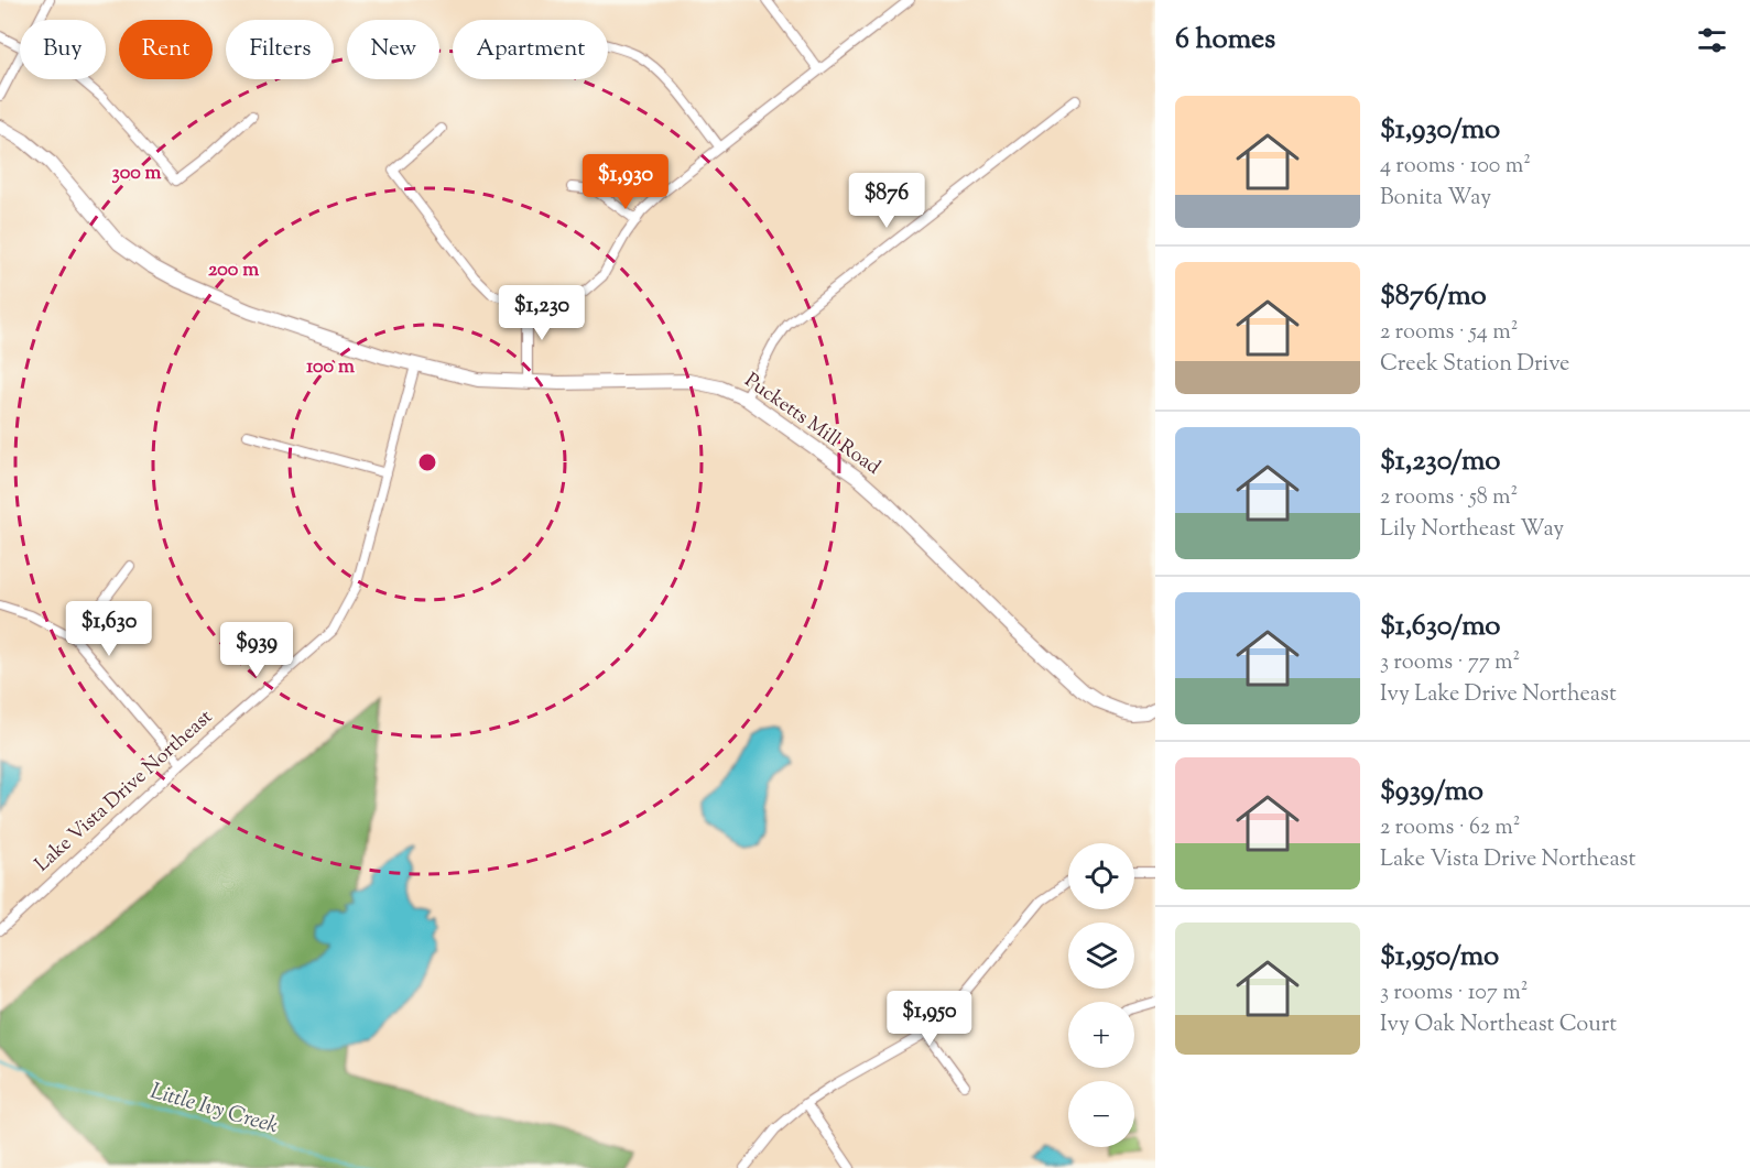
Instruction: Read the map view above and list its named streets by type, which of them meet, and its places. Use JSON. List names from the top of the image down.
{
  "streets": {
    "street": ["Pucketts Mill Road", "Lake Vista Drive Northeast"]
  },
  "crossings": [
    ["Pucketts Mill Road", "Lake Vista Drive Northeast"]
  ],
  "water": ["Little Ivy Creek"],
  "page": {
    "heading": "6 homes",
    "chip": [
      "Buy",
      "Rent",
      "Filters",
      "New",
      "Apartment"
    ],
    "list": [
      {
        "name": "$1,930/mo",
        "note": "4 rooms · 100 m² · Bonita Way"
      },
      {
        "name": "$876/mo",
        "note": "2 rooms · 54 m² · Creek Station Drive"
      },
      {
        "name": "$1,230/mo",
        "note": "2 rooms · 58 m² · Lily Northeast Way"
      },
      {
        "name": "$1,630/mo",
        "note": "3 rooms · 77 m² · Ivy Lake Drive Northeast"
      },
      {
        "name": "$939/mo",
        "note": "2 rooms · 62 m² · Lake Vista Drive Northeast"
      },
      {
        "name": "$1,950/mo",
        "note": "3 rooms · 107 m² · Ivy Oak Northeast Court"
      }
    ],
    "price": [
      "$1,930",
      "$876",
      "$1,230",
      "$1,630",
      "$939",
      "$1,950"
    ],
    "map_buttons": ["+", "−"]
  },
  "rings": ["300 m", "200 m", "100 m"]
}
